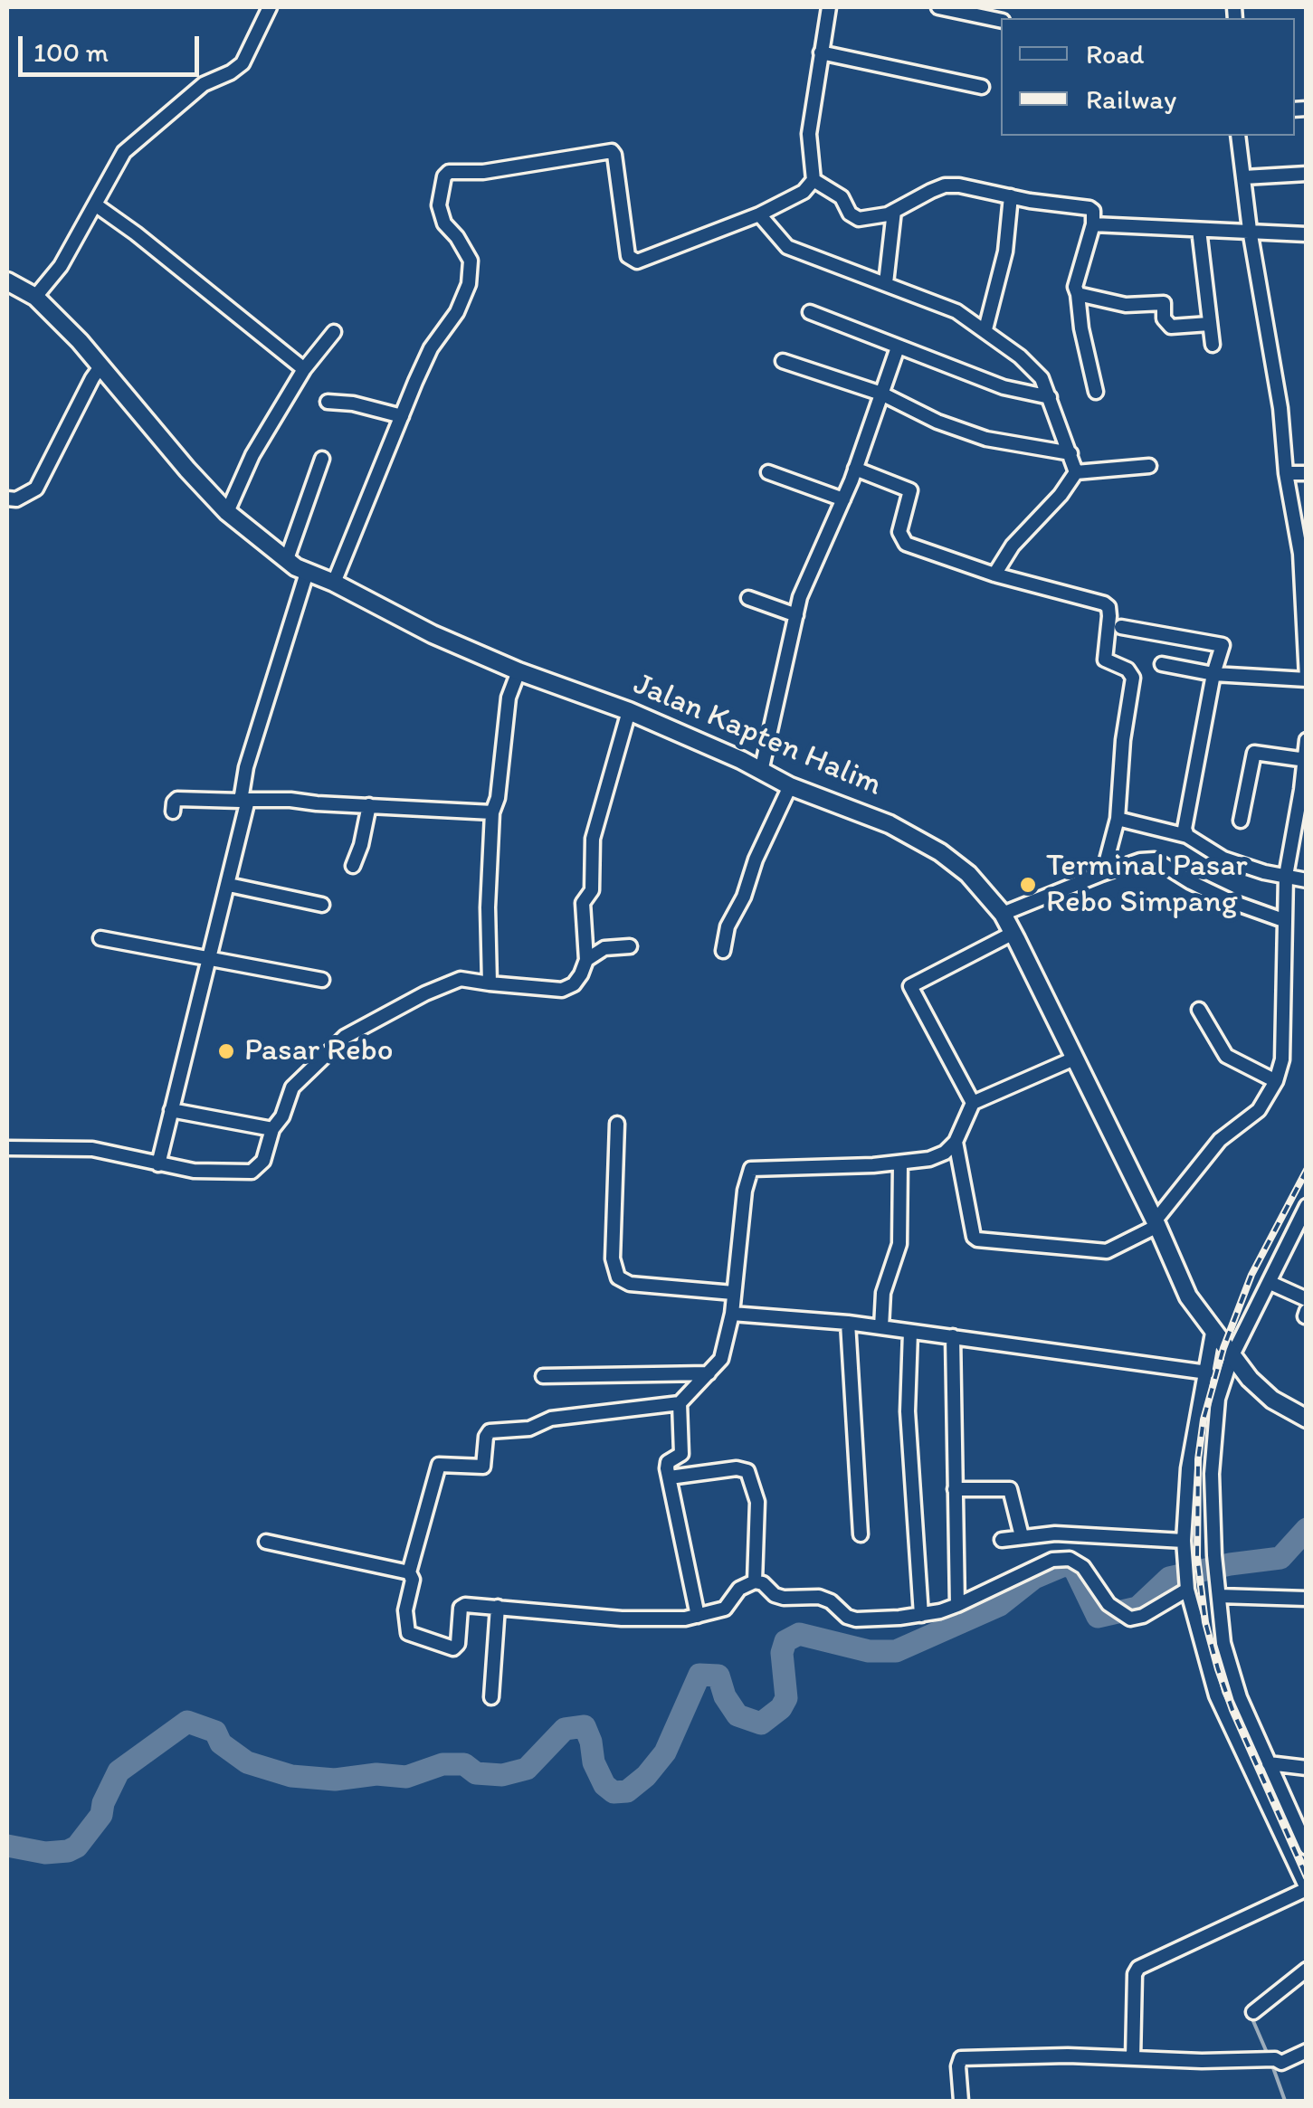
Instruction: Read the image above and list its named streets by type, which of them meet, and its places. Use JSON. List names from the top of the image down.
{
  "streets": {
    "main road": ["Jalan Kapten Halim"]
  },
  "places": ["Terminal Pasar Rebo Simpang", "Pasar Rebo"],
  "legend": ["Road", "Railway"],
  "scale_bar": "100 m"
}
